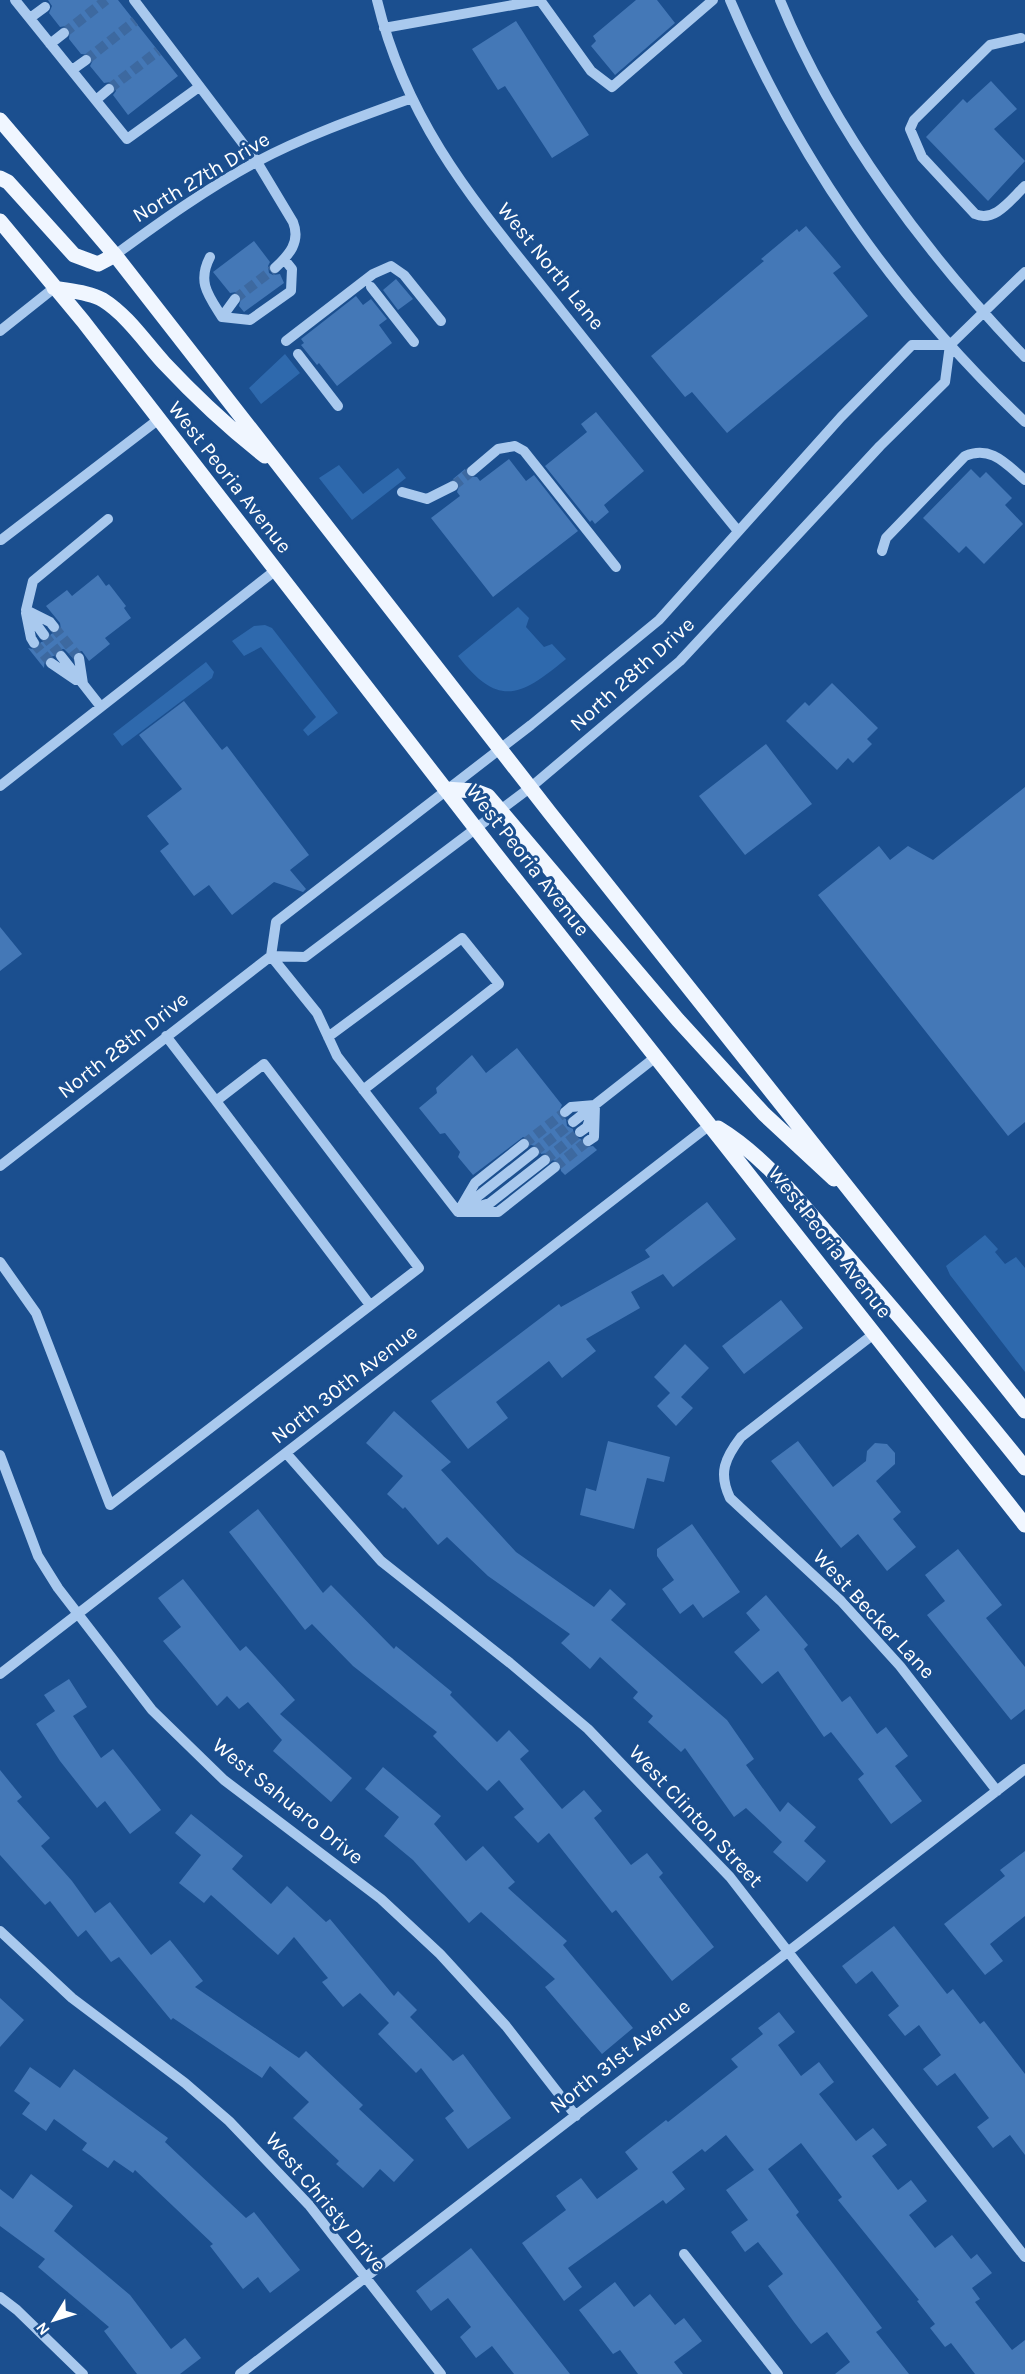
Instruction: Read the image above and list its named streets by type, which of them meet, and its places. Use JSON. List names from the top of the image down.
{
  "streets": {
    "main road": ["West Peoria Avenue"],
    "street": [
      "North 27th Drive",
      "West North Lane",
      "North 28th Drive",
      "North 30th Avenue",
      "West Becker Lane",
      "West Sahuaro Drive",
      "West Clinton Street",
      "North 31st Avenue",
      "West Christy Drive"
    ]
  },
  "crossings": [
    ["North 27th Drive", "West North Lane"],
    ["West North Lane", "North 28th Drive"],
    ["West Peoria Avenue", "North 28th Drive"],
    ["West Peoria Avenue", "North 30th Avenue"],
    ["West Peoria Avenue", "West Becker Lane"],
    ["North 30th Avenue", "West Sahuaro Drive"],
    ["North 30th Avenue", "West Clinton Street"],
    ["West Becker Lane", "North 31st Avenue"],
    ["West Sahuaro Drive", "North 31st Avenue"],
    ["West Clinton Street", "North 31st Avenue"],
    ["North 31st Avenue", "West Christy Drive"]
  ],
  "north": "bottom left"
}
